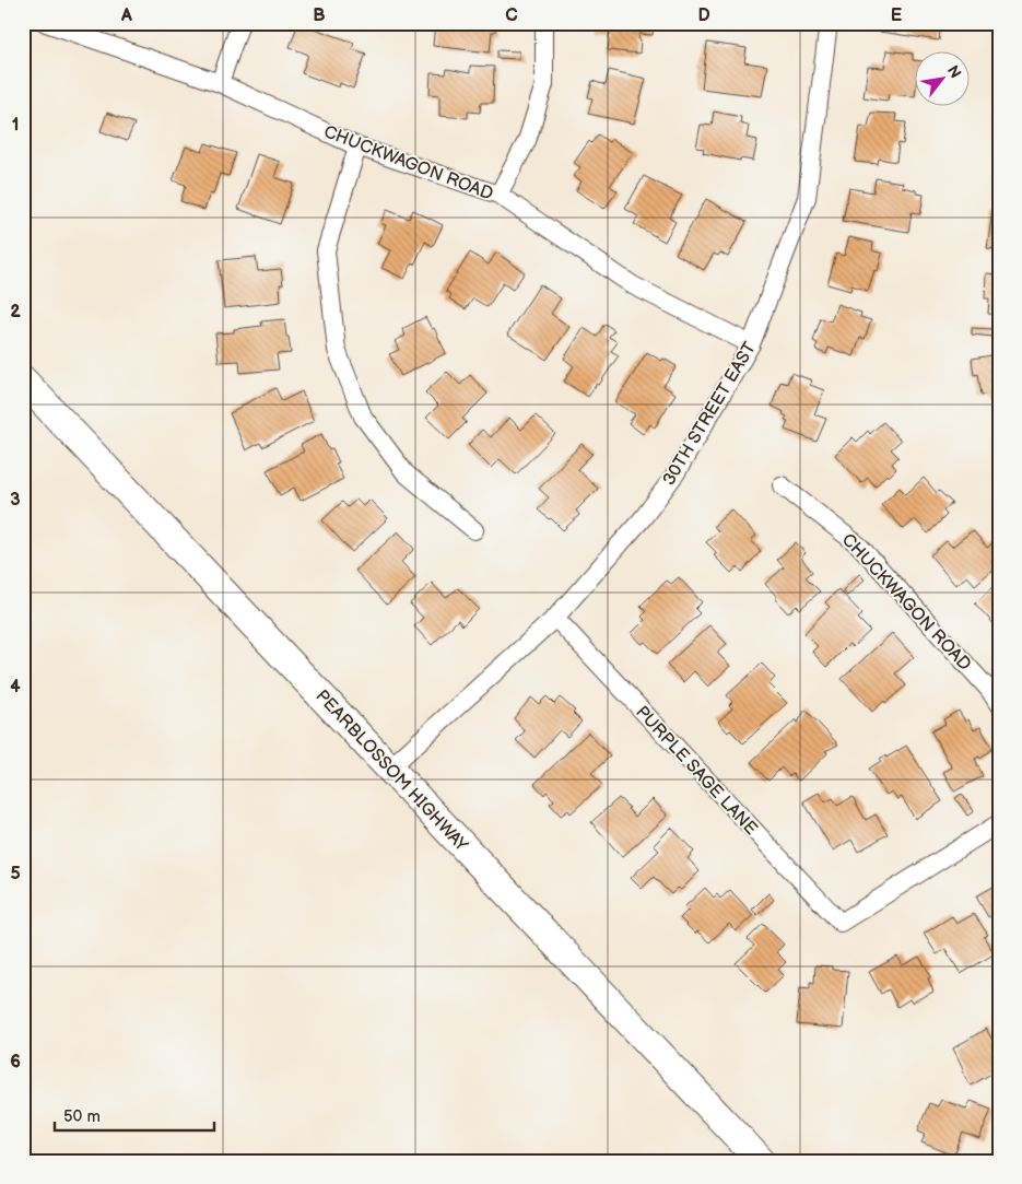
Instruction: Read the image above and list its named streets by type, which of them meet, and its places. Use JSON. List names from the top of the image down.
{
  "streets": {
    "main road": ["PEARBLOSSOM HIGHWAY"],
    "street": ["CHUCKWAGON ROAD", "30TH STREET EAST", "PURPLE SAGE LANE"]
  },
  "crossings": [
    ["CHUCKWAGON ROAD", "30TH STREET EAST"],
    ["30TH STREET EAST", "PEARBLOSSOM HIGHWAY"],
    ["30TH STREET EAST", "PURPLE SAGE LANE"]
  ],
  "scale_bar": "50 m",
  "north": "top right",
  "grid": {
    "columns": [
      "A",
      "B",
      "C",
      "D",
      "E"
    ],
    "rows": [
      "1",
      "2",
      "3",
      "4",
      "5",
      "6"
    ]
  }
}
